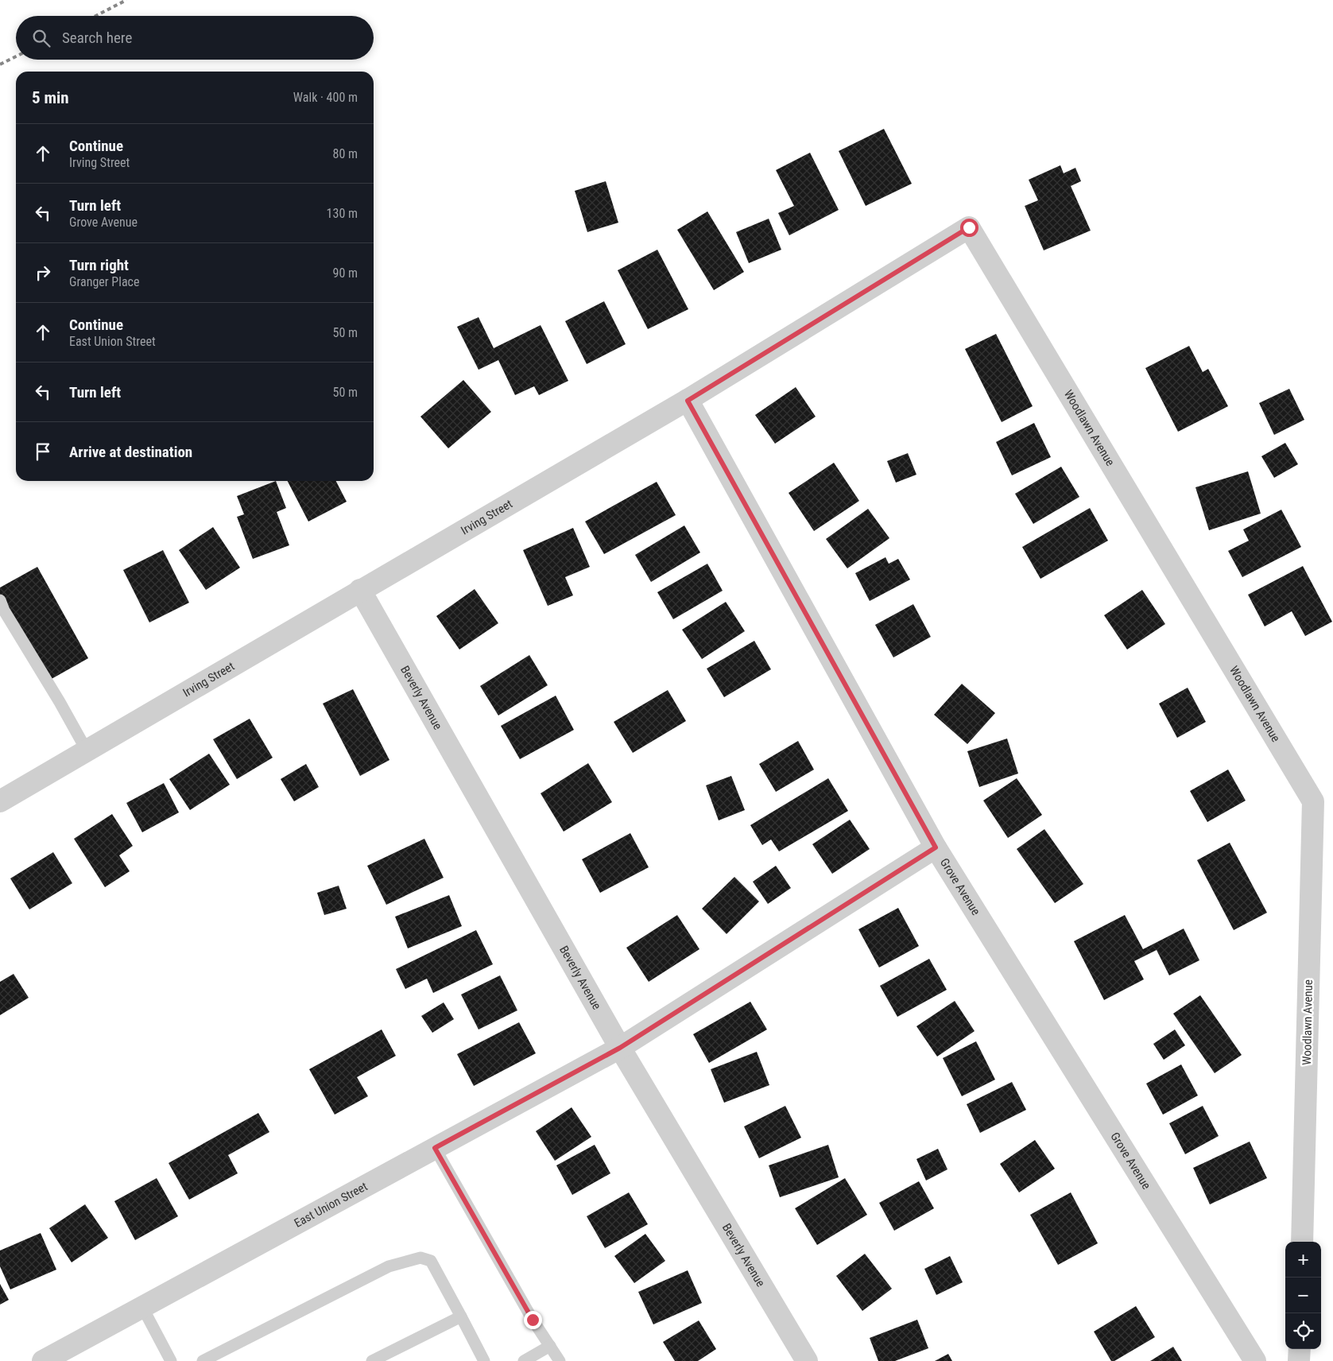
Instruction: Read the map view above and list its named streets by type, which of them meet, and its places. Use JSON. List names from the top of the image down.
{
  "streets": {
    "street": [
      "Woodlawn Avenue",
      "Irving Street",
      "Beverly Avenue",
      "Grove Avenue",
      "East Union Street"
    ]
  },
  "crossings": [
    ["Woodlawn Avenue", "Irving Street"],
    ["Irving Street", "Beverly Avenue"],
    ["Irving Street", "Grove Avenue"],
    ["Beverly Avenue", "East Union Street"],
    ["Grove Avenue", "East Union Street"]
  ],
  "page": {
    "search": "Search here",
    "heading": ["5 min", "Walk · 400 m"],
    "list": [
      ["Continue", "Irving Street", "80 m"],
      ["Turn left", "Grove Avenue", "130 m"],
      ["Turn right", "Granger Place", "90 m"],
      ["Continue", "East Union Street", "50 m"],
      ["Turn left", "50 m"],
      "Arrive at destination"
    ],
    "map_buttons": ["+", "−"]
  }
}
